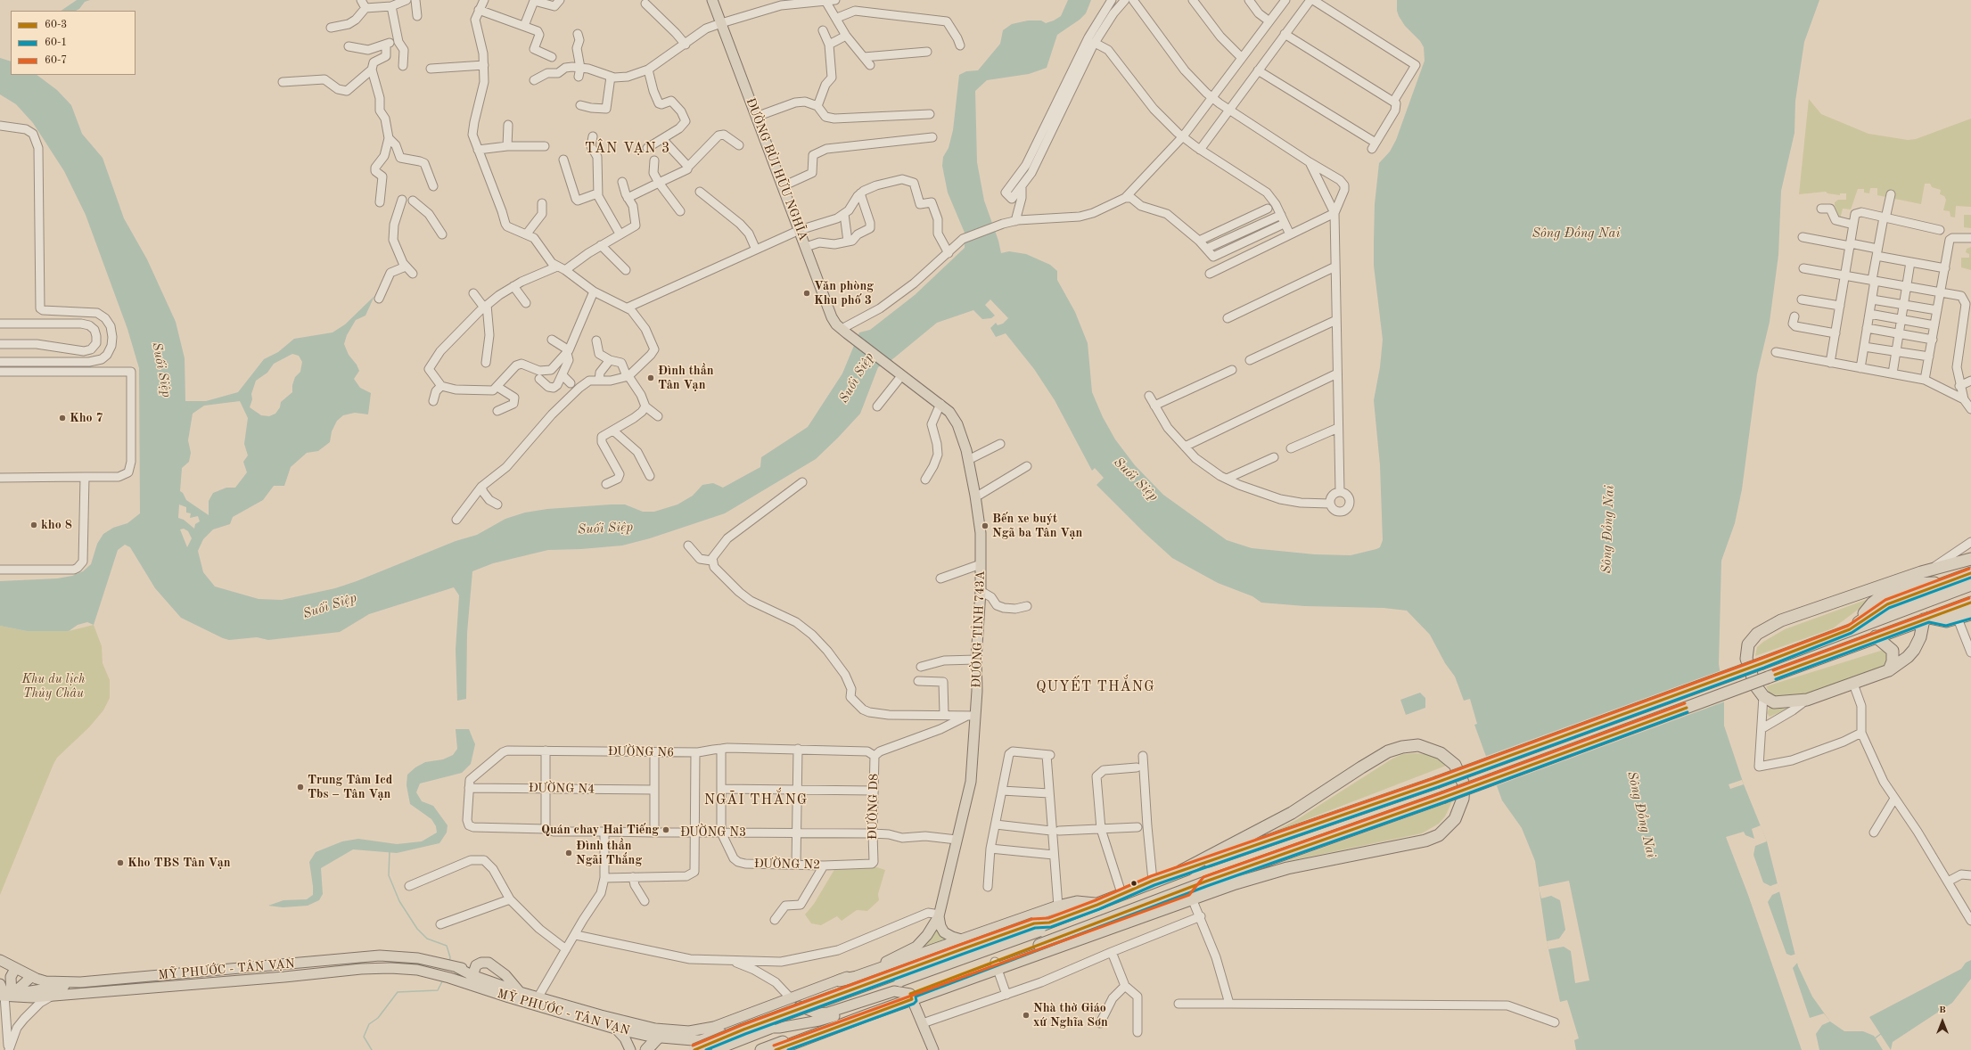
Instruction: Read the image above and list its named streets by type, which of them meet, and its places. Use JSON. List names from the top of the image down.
{
  "streets": {
    "main road": ["ĐƯỜNG BÙI HỮU NGHĨA", "ĐƯỜNG TỈNH 743A", "MỸ PHƯỚC - TÂN VẠN"],
    "street": [
      "ĐƯỜNG N6",
      "ĐƯỜNG N4",
      "ĐƯỜNG D8",
      "ĐƯỜNG N3",
      "ĐƯỜNG N2"
    ]
  },
  "crossings": [
    ["ĐƯỜNG BÙI HỮU NGHĨA", "ĐƯỜNG TỈNH 743A"],
    ["ĐƯỜNG TỈNH 743A", "ĐƯỜNG N3"],
    ["ĐƯỜNG TỈNH 743A", "MỸ PHƯỚC - TÂN VẠN"],
    ["ĐƯỜNG N6", "ĐƯỜNG N4"],
    ["ĐƯỜNG N6", "ĐƯỜNG D8"],
    ["ĐƯỜNG N6", "ĐƯỜNG N3"],
    ["ĐƯỜNG D8", "ĐƯỜNG N3"],
    ["ĐƯỜNG D8", "ĐƯỜNG N2"],
    ["ĐƯỜNG N3", "ĐƯỜNG N2"]
  ],
  "districts": ["TÂN VẠN 3", "QUYẾT THẮNG", "NGÃI THẮNG"],
  "water": ["Sông Đồng Nai", "Suối Siệp"],
  "parks": ["Khu du lịch Thủy Châu"],
  "places": [
    "Văn phòng Khu phố 3",
    "Đình thần Tân Vạn",
    "Kho 7",
    "kho 8",
    "Bến xe buýt Ngã ba Tân Vạn",
    "Trung Tâm Icd Tbs – Tân Vạn",
    "Quán chay Hai Tiếng",
    "Đình thần Ngãi Thắng",
    "Kho TBS Tân Vạn",
    "Nhà thờ Giáo xứ Nghĩa Sơn"
  ],
  "lines": ["transit line 60-7", "transit line 60-3", "transit line 60-1"],
  "legend": ["60-3", "60-1", "60-7"],
  "north": "top"
}
